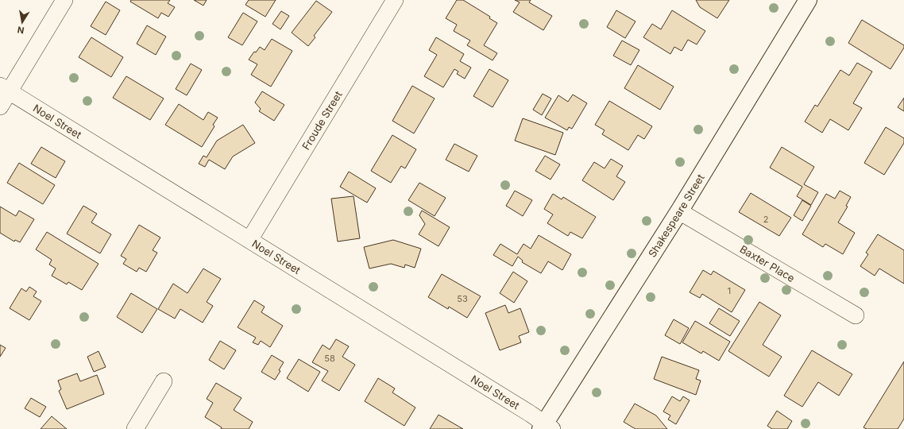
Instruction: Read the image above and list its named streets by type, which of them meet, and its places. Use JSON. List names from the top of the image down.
{
  "streets": {
    "street": [
      "Froude Street",
      "Noel Street",
      "Shakespeare Street",
      "Baxter Place"
    ]
  },
  "crossings": [
    ["Froude Street", "Noel Street"],
    ["Noel Street", "Shakespeare Street"],
    ["Shakespeare Street", "Baxter Place"]
  ],
  "house_numbers": [
    "2",
    "1",
    "53",
    "58"
  ],
  "north": "bottom"
}
